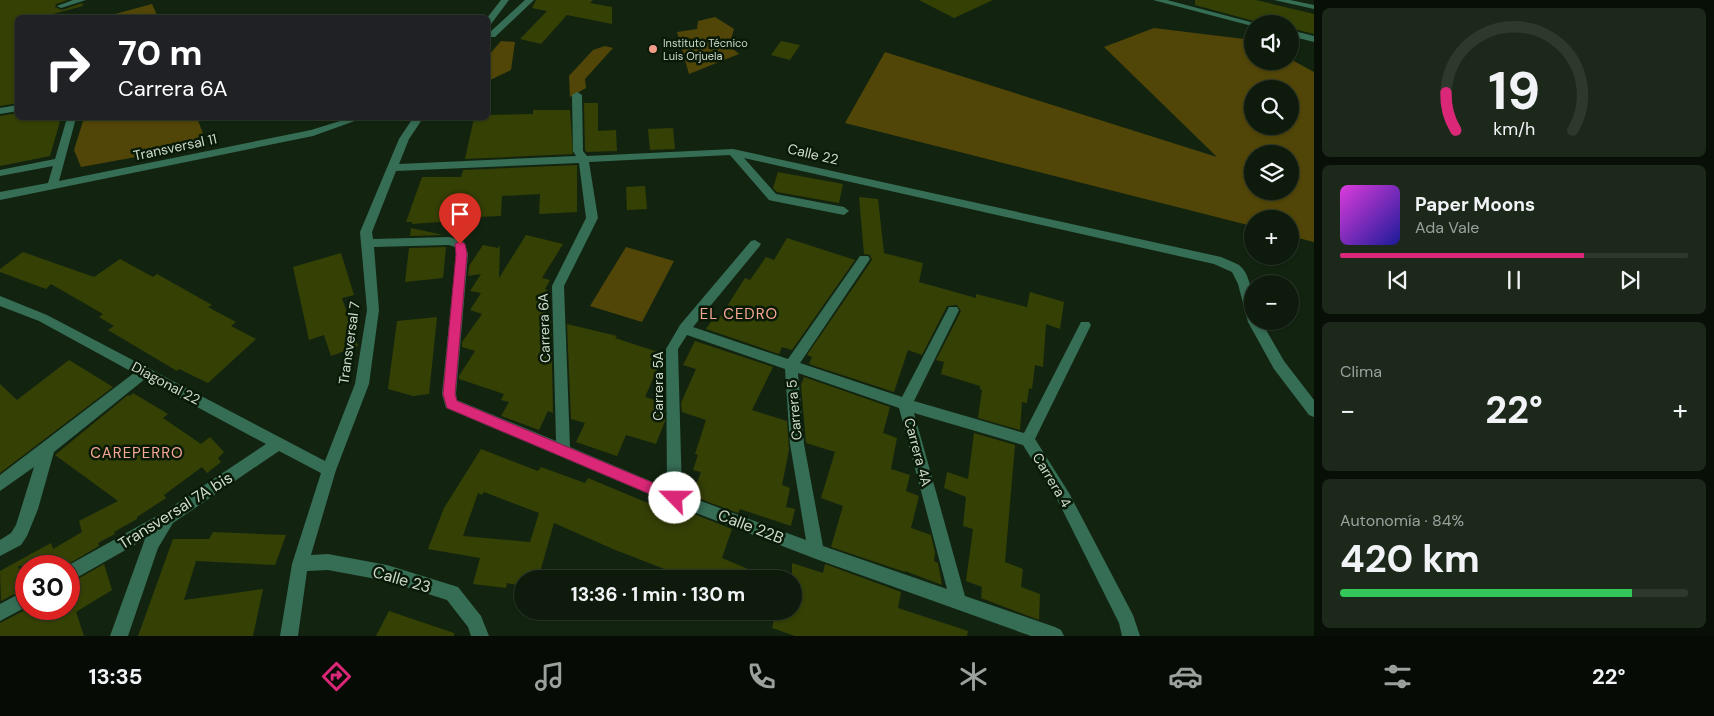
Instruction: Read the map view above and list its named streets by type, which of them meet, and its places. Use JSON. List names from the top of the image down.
{
  "streets": {
    "street": [
      "Transversal 11",
      "Calle 22",
      "Carrera 6A",
      "Transversal 7",
      "Diagonal 22",
      "Carrera 5A",
      "Carrera 5",
      "Carrera 4A",
      "Carrera 4",
      "Transversal 7A bis",
      "Calle 22B",
      "Calle 23"
    ]
  },
  "crossings": [
    ["Calle 22", "Carrera 6A"],
    ["Calle 22", "Transversal 7"],
    ["Carrera 6A", "Calle 22B"],
    ["Transversal 7", "Diagonal 22"],
    ["Transversal 7", "Calle 22B"],
    ["Transversal 7", "Calle 23"],
    ["Diagonal 22", "Transversal 7A bis"],
    ["Carrera 5A", "Calle 22B"],
    ["Carrera 5", "Calle 22B"],
    ["Carrera 4A", "Calle 22B"]
  ],
  "districts": ["EL CEDRO", "CAREPERRO"],
  "places": ["Instituto Técnico Luis Orjuela"],
  "page": {
    "map_buttons": ["+", "−"],
    "turn": ["70 m", "Carrera 6A"],
    "song": ["Paper Moons", "Ada Vale"],
    "tile": [
      "Clima",
      ["Autonomía · 84%", "420 km"]
    ],
    "heat": ["−", "22°", "+"],
    "limit": "30",
    "trip": "13:36 · 1 min · 130 m",
    "tabs": ["13:35", "22°"],
    "gauge": ["19", "km/h"]
  }
}
